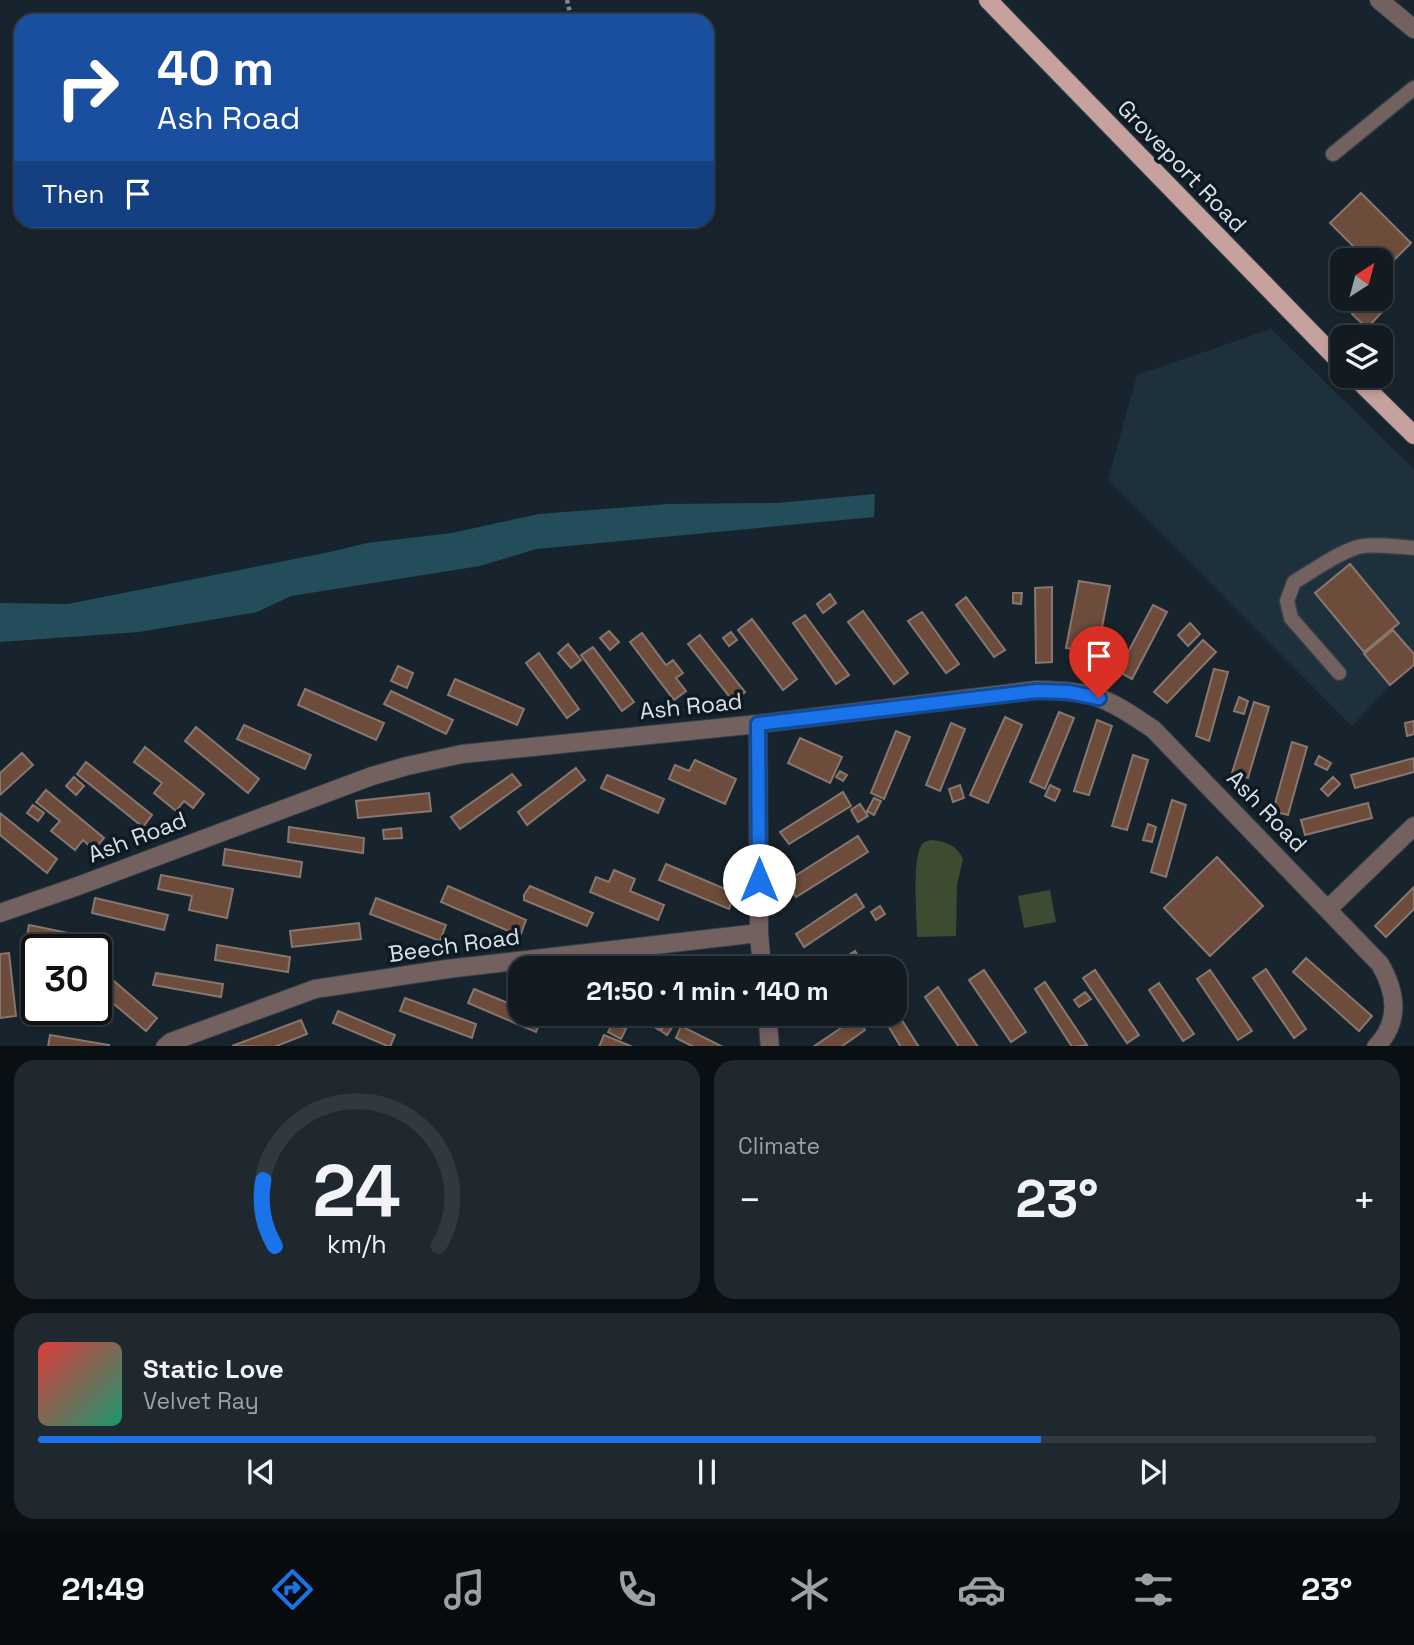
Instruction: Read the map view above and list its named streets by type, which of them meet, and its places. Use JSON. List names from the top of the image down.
{
  "streets": {
    "main road": ["Groveport Road"],
    "street": ["Ash Road", "Beech Road"]
  },
  "north": "top right",
  "page": {
    "turn": ["40 m", "Ash Road"],
    "then": "Then",
    "limit": "30",
    "trip": "21:50 · 1 min · 140 m",
    "tile": "Climate",
    "heat": ["−", "23°", "+"],
    "song": ["Static Love", "Velvet Ray"],
    "tabs": ["21:49", "23°"],
    "gauge": ["24", "km/h"]
  }
}
